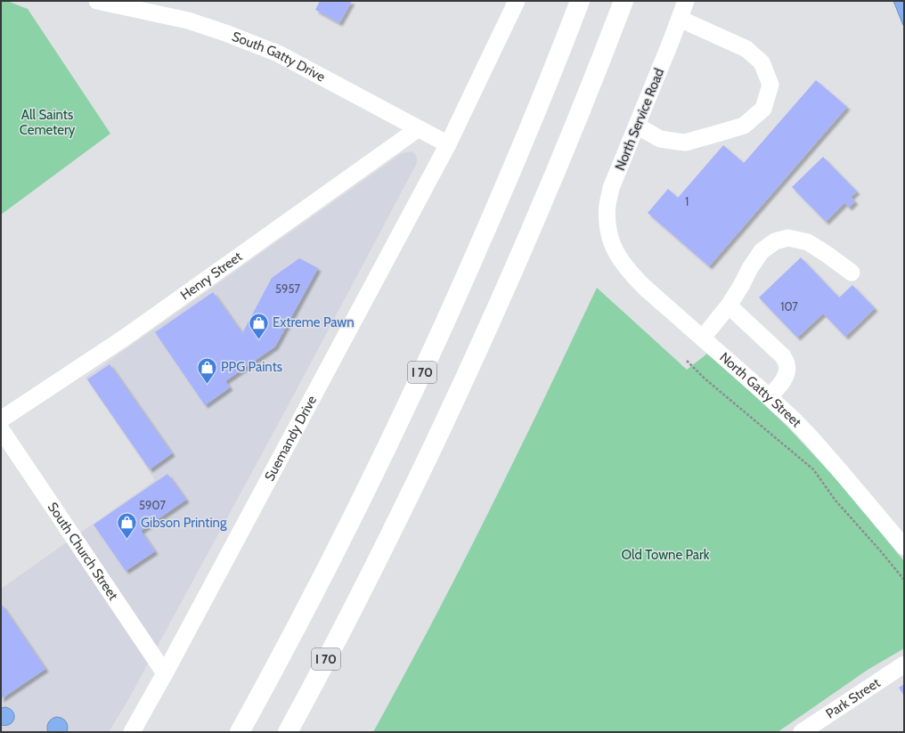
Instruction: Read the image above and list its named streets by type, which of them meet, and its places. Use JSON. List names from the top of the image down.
{
  "streets": {
    "highway": ["I 70"],
    "street": [
      "South Gatty Drive",
      "North Service Road",
      "Henry Street",
      "North Gatty Street",
      "Suemandy Drive",
      "South Church Street",
      "Park Street"
    ]
  },
  "crossings": [
    ["South Gatty Drive", "Henry Street"],
    ["South Gatty Drive", "Suemandy Drive"],
    ["North Service Road", "North Gatty Street"],
    ["Suemandy Drive", "South Church Street"]
  ],
  "parks": ["All Saints Cemetery", "Old Towne Park"],
  "places": {
    "shop": ["Extreme Pawn", "PPG Paints", "Gibson Printing"]
  },
  "house_numbers": [
    "1",
    "5957",
    "107",
    "5907"
  ]
}
